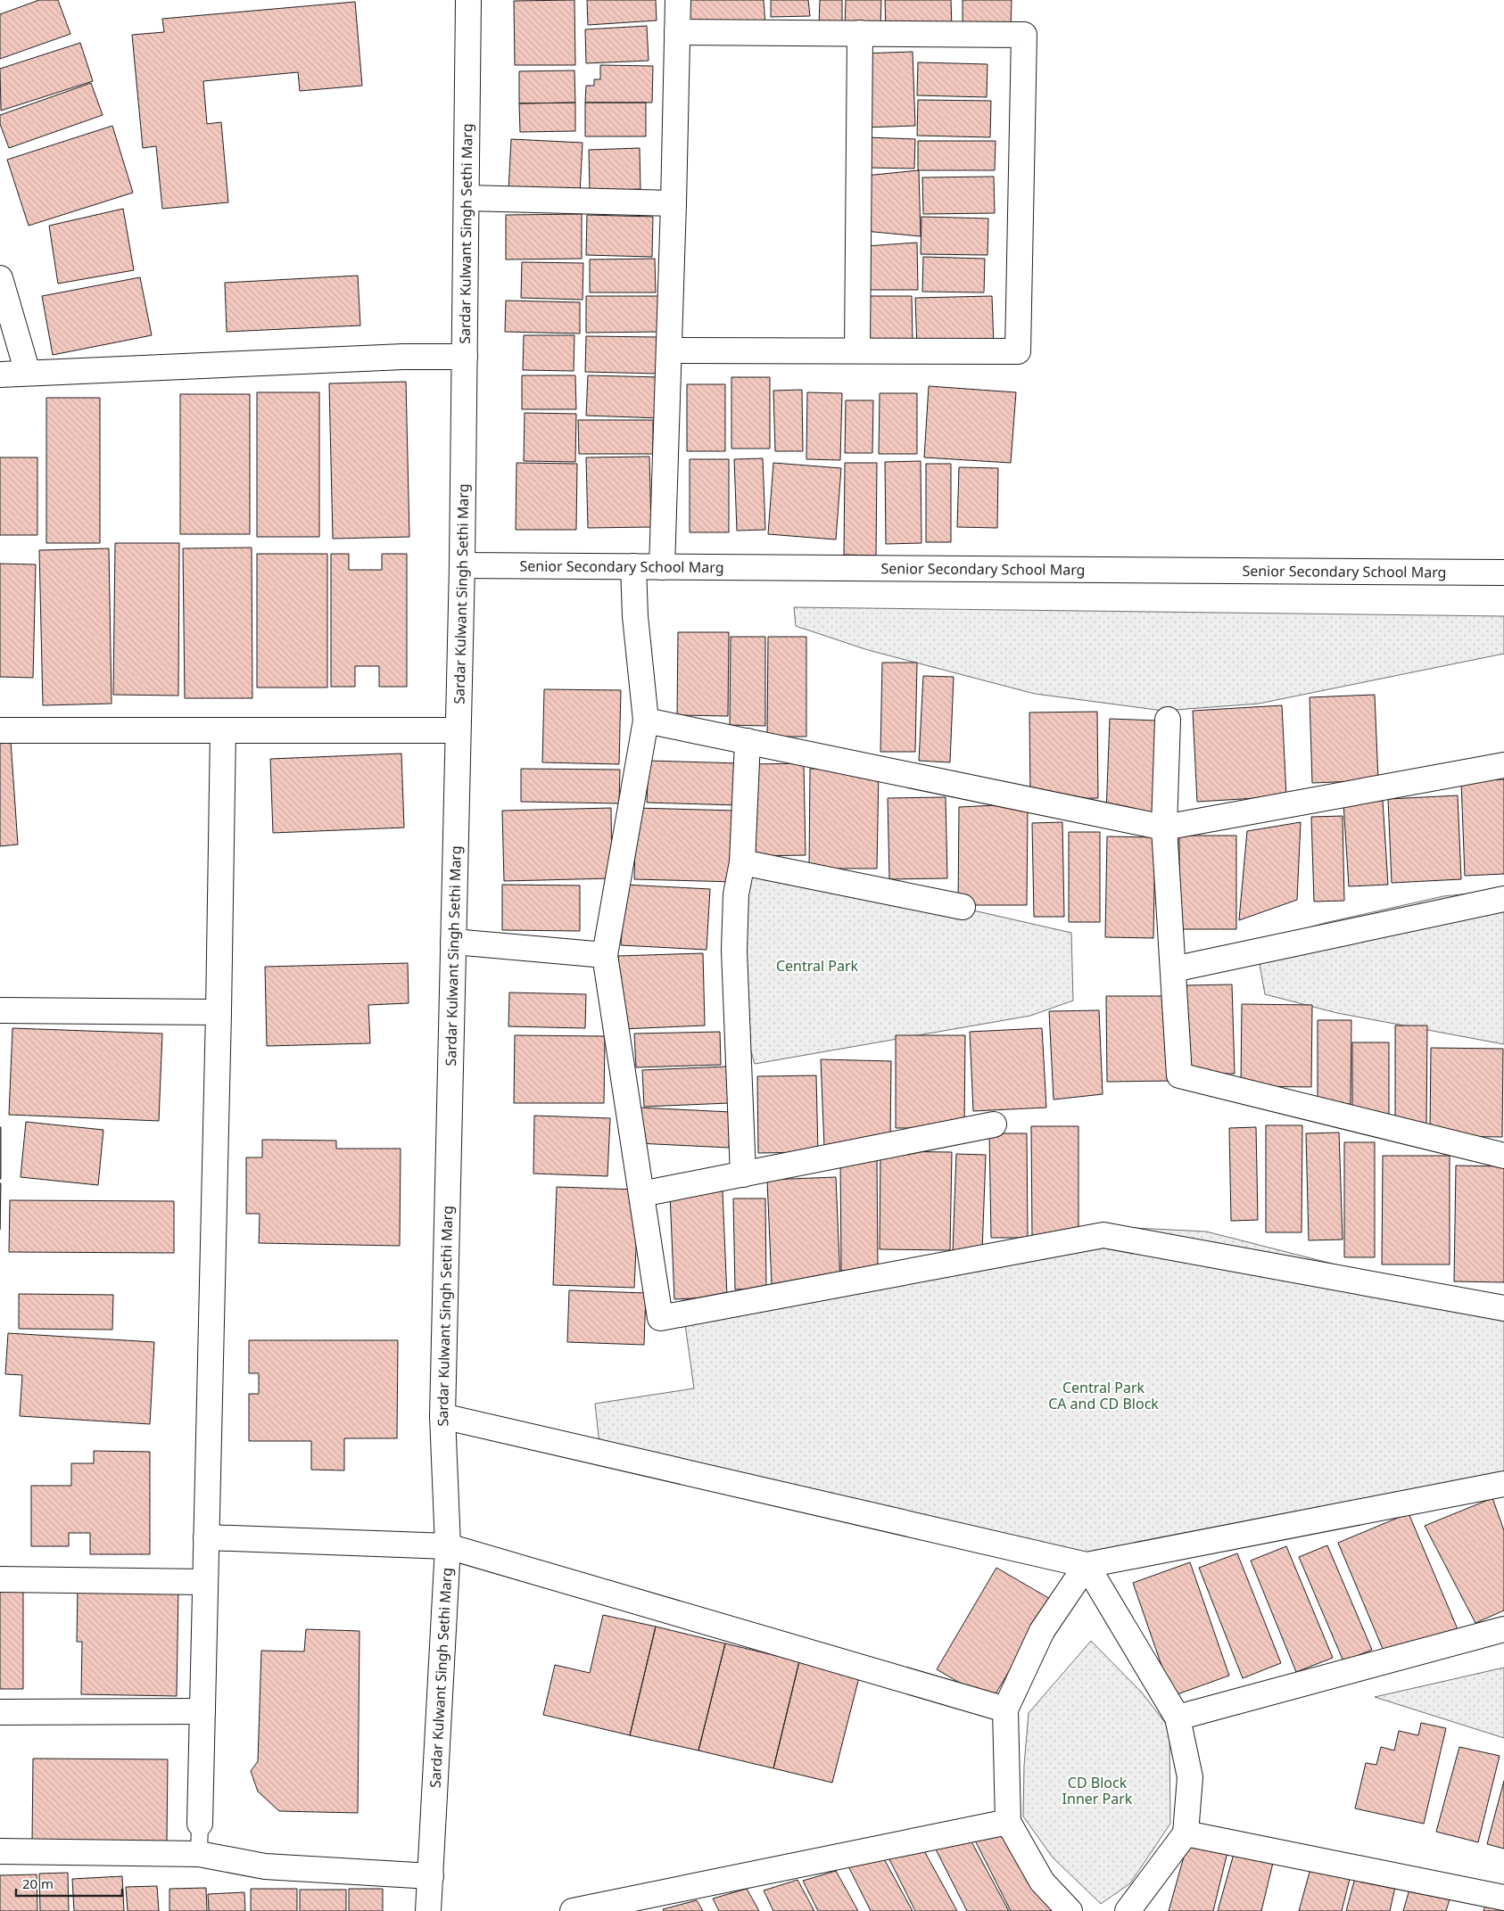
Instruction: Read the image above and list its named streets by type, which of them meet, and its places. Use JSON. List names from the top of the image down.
{
  "streets": {
    "street": ["Sardar Kulwant Singh Sethi Marg", "Senior Secondary School Marg"]
  },
  "crossings": [
    ["Sardar Kulwant Singh Sethi Marg", "Senior Secondary School Marg"]
  ],
  "parks": ["Central Park", "Central Park CA and CD Block", "CD Block Inner Park"],
  "scale_bar": "20 m"
}
